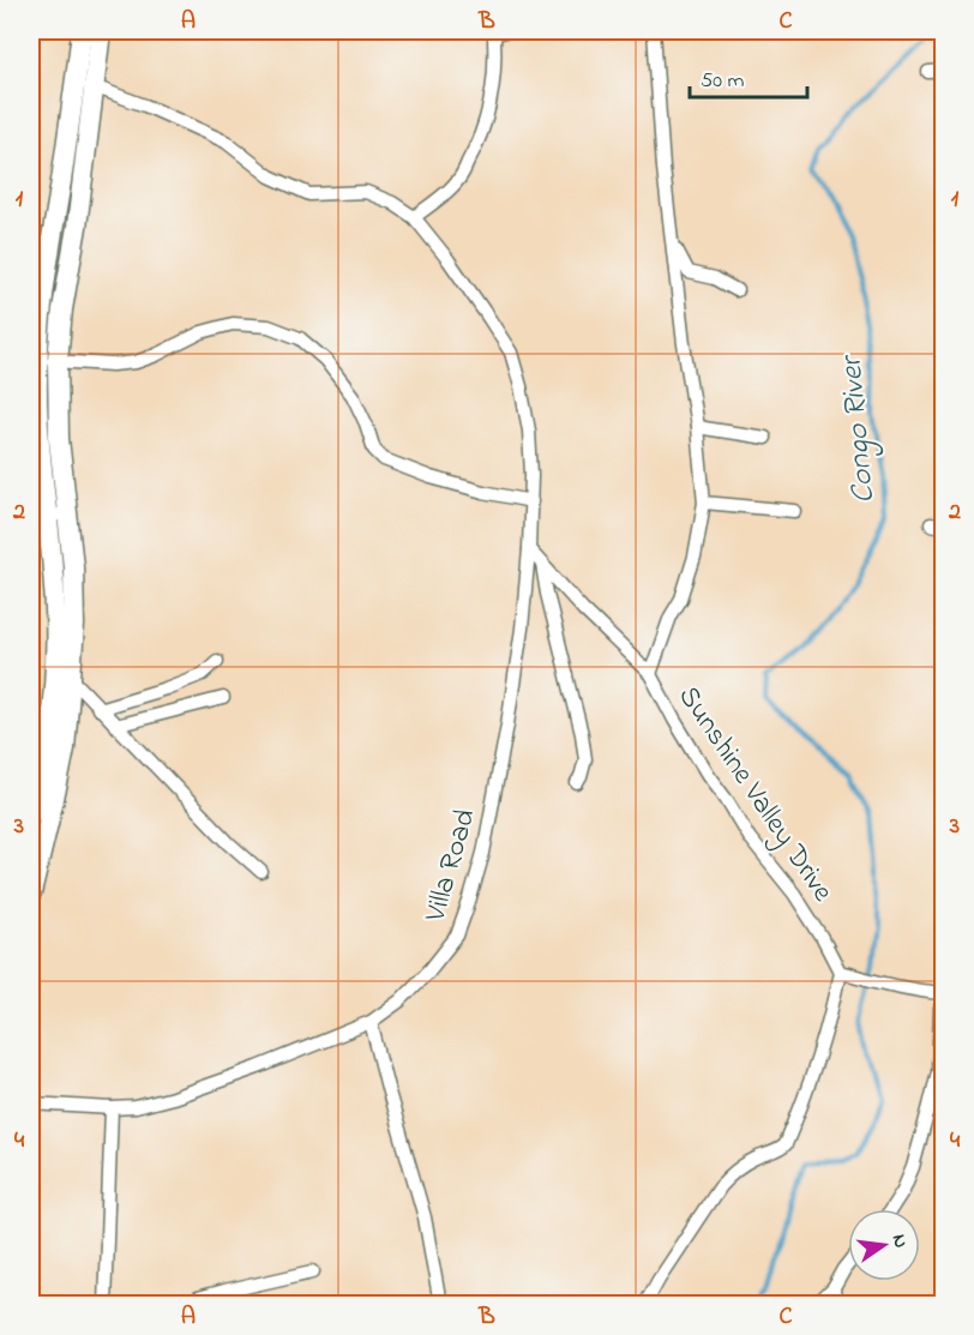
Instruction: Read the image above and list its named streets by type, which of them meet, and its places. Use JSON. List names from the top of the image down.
{
  "streets": {
    "street": ["Sunshine Valley Drive", "Villa Road"]
  },
  "water": ["Congo River"],
  "scale_bar": "50 m",
  "north": "right",
  "grid": {
    "columns": ["A", "B", "C"],
    "rows": [
      "1",
      "2",
      "3",
      "4"
    ]
  }
}
